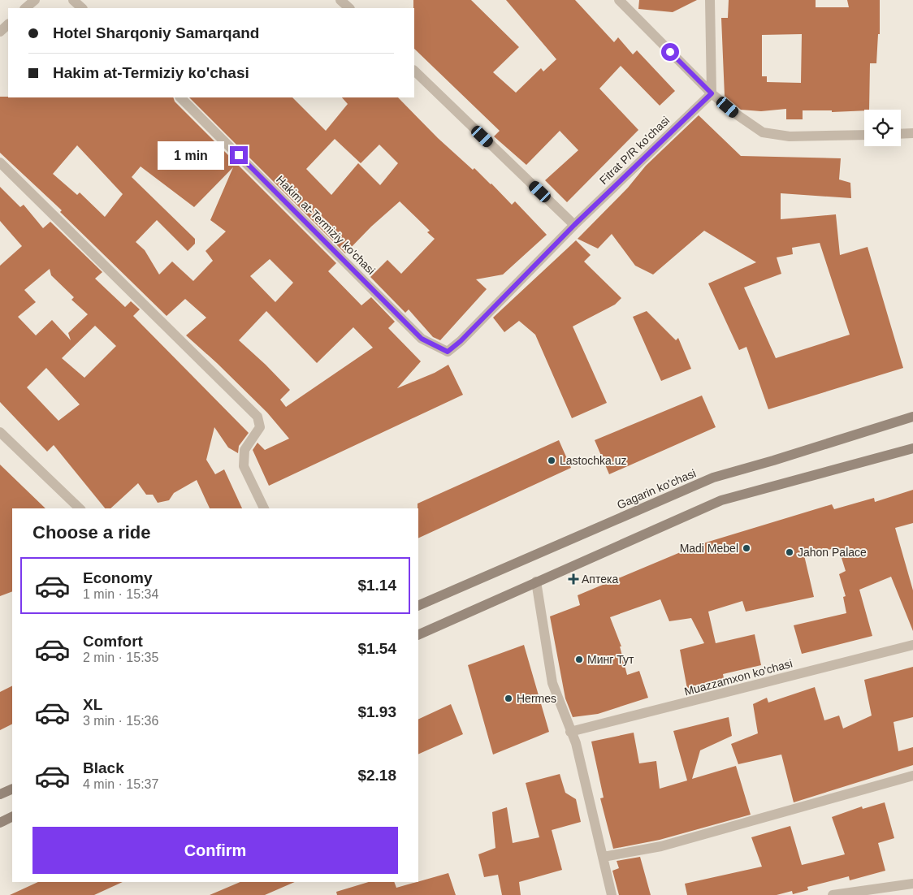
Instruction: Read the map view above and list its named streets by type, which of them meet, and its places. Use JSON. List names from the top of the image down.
{
  "streets": {
    "main road": ["Gagarin ko'chasi"],
    "street": ["Fitrat P/R ko'chasi", "Hakim at-Termiziy ko'chasi", "Muazzamxon ko'chasi"]
  },
  "crossings": [
    ["Fitrat P/R ko'chasi", "Hakim at-Termiziy ko'chasi"]
  ],
  "places": {
    "other": [
      "Lastochka.uz",
      "Madi Mebel",
      "Jahon Palace",
      "Минг Тут",
      "Hermes"
    ],
    "health": ["Аптека"]
  },
  "page": {
    "banner": ["Hotel Sharqoniy Samarqand", "Hakim at-Termiziy ko'chasi"],
    "bubble": "1 min",
    "heading": "Choose a ride",
    "list": [
      {
        "name": "Economy",
        "note": "1 min · 15:34",
        "value": "$1.14"
      },
      {
        "name": "Comfort",
        "note": "2 min · 15:35",
        "value": "$1.54"
      },
      {
        "name": "XL",
        "note": "3 min · 15:36",
        "value": "$1.93"
      },
      {
        "name": "Black",
        "note": "4 min · 15:37",
        "value": "$2.18"
      }
    ],
    "buttons": "Confirm"
  }
}
